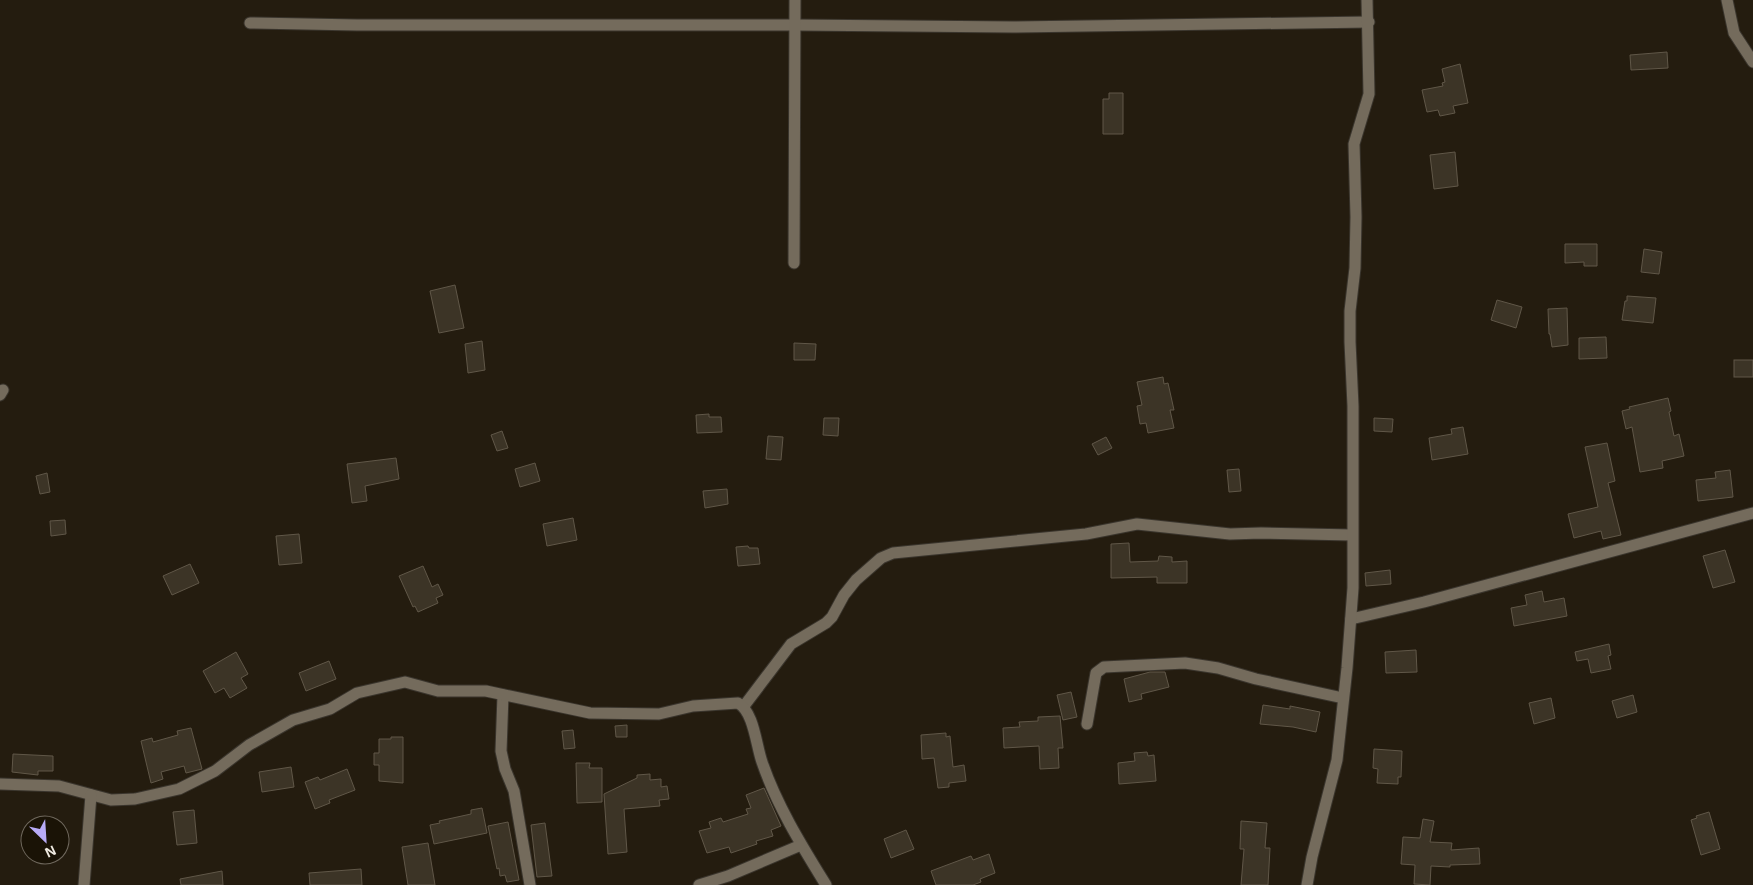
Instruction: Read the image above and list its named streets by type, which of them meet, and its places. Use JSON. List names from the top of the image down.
{
  "north": "bottom right"
}
